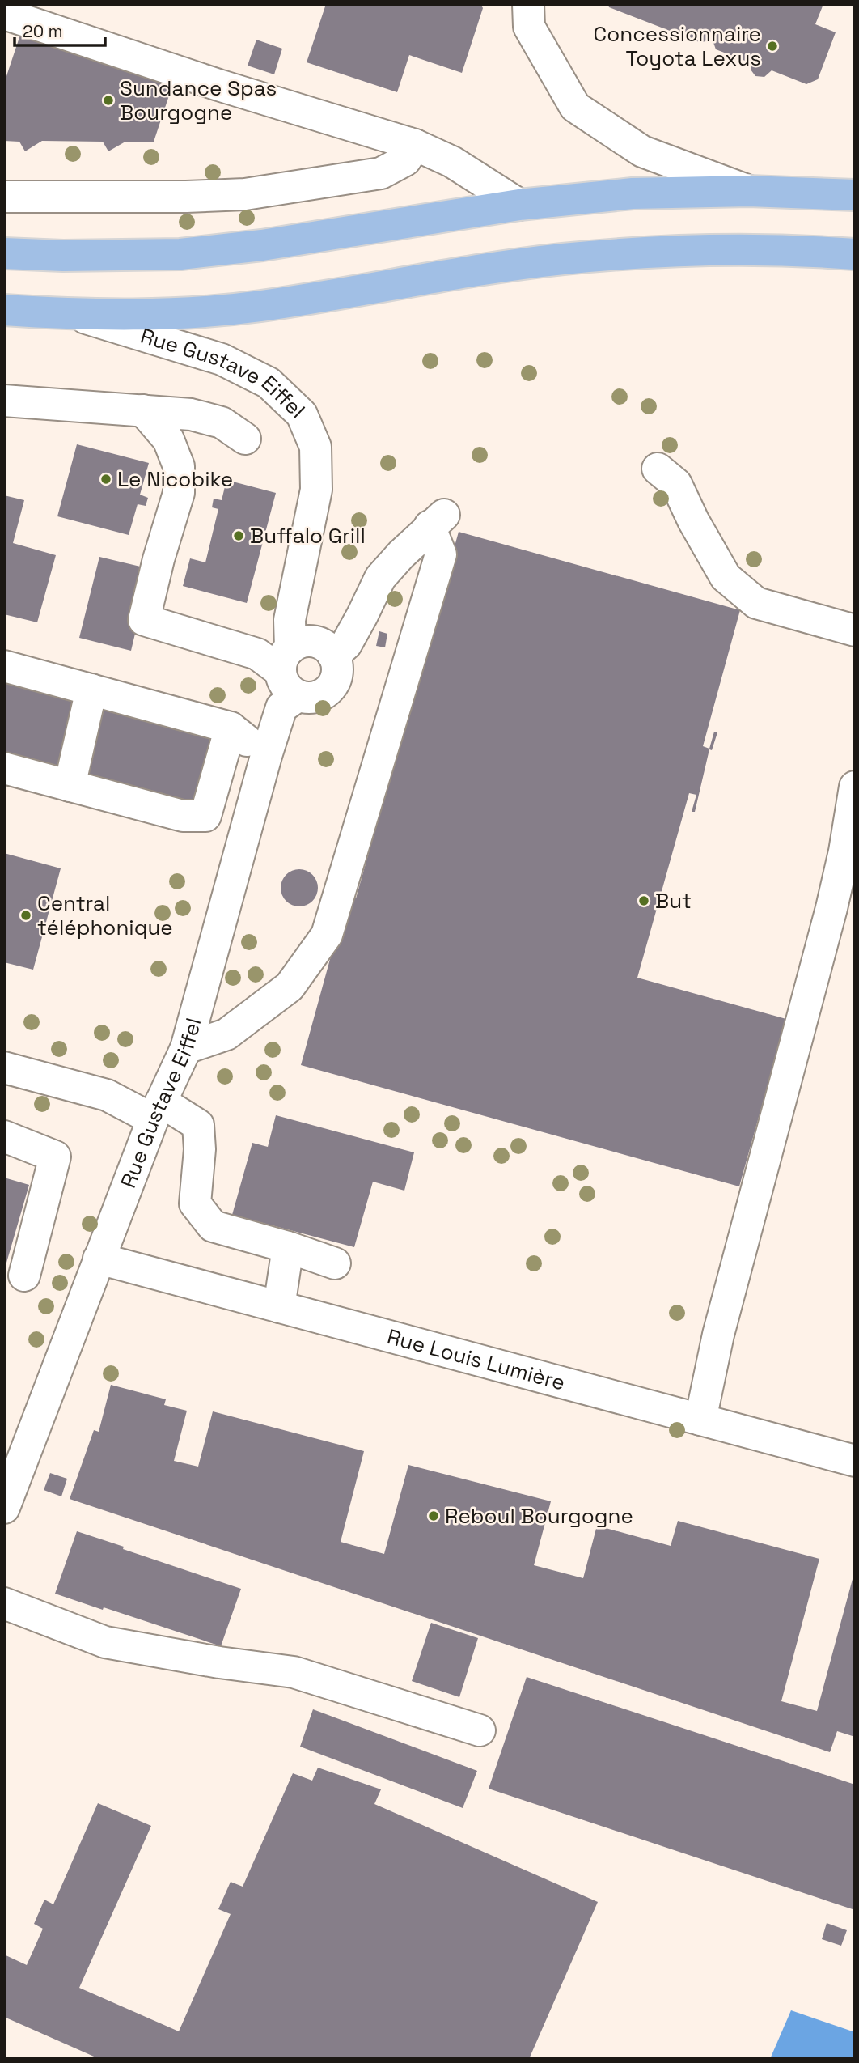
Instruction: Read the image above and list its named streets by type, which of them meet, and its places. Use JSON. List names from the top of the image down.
{
  "streets": {
    "street": ["Rue Gustave Eiffel", "Rue Louis Lumière"]
  },
  "crossings": [
    ["Rue Gustave Eiffel", "Rue Louis Lumière"]
  ],
  "places": [
    "Concessionnaire Toyota Lexus",
    "Sundance Spas Bourgogne",
    "Le Nicobike",
    "Buffalo Grill",
    "But",
    "Central téléphonique",
    "Reboul Bourgogne"
  ],
  "scale_bar": "20 m"
}
